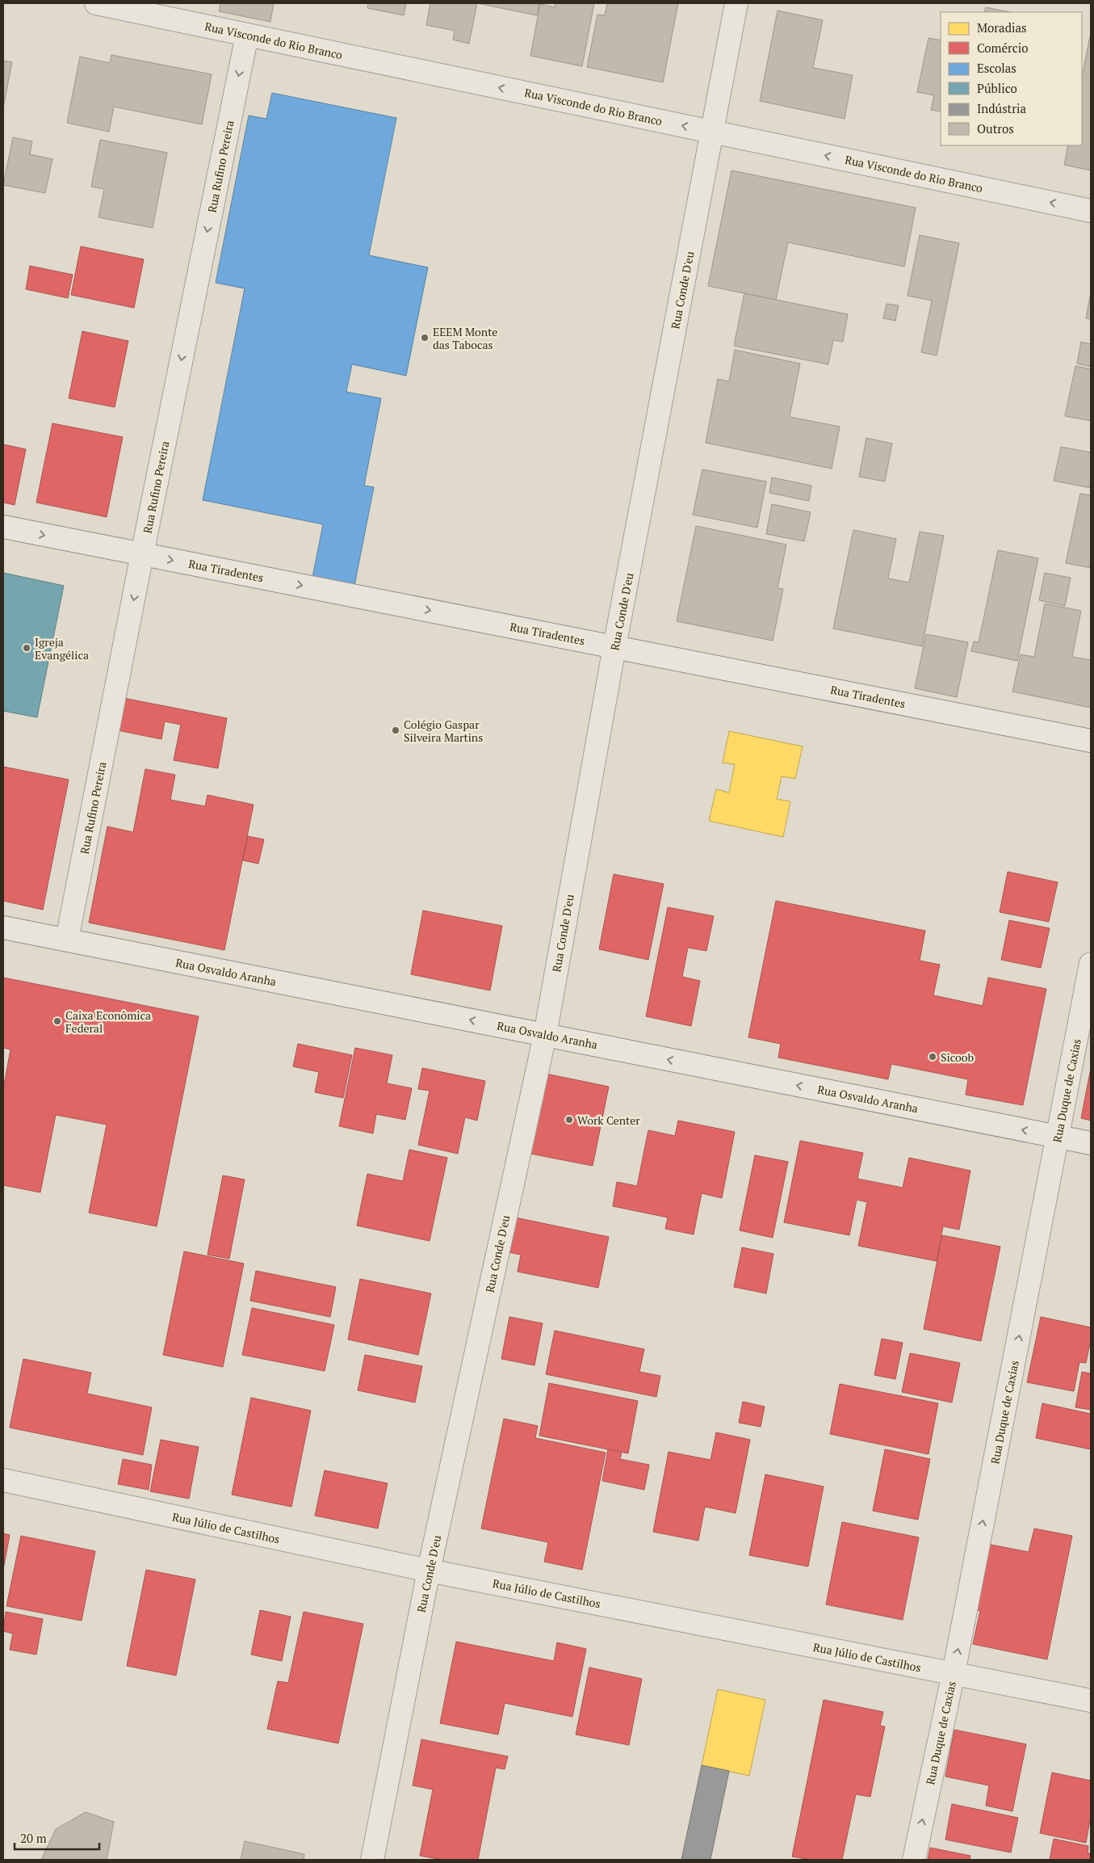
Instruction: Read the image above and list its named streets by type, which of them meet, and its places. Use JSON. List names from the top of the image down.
{
  "streets": {
    "street": [
      "Rua Visconde do Rio Branco",
      "Rua Rufino Pereira",
      "Rua Conde D'eu",
      "Rua Tiradentes",
      "Rua Osvaldo Aranha",
      "Rua Duque de Caxias",
      "Rua Júlio de Castilhos"
    ]
  },
  "crossings": [
    ["Rua Visconde do Rio Branco", "Rua Rufino Pereira"],
    ["Rua Visconde do Rio Branco", "Rua Conde D'eu"],
    ["Rua Rufino Pereira", "Rua Tiradentes"],
    ["Rua Rufino Pereira", "Rua Osvaldo Aranha"],
    ["Rua Conde D'eu", "Rua Tiradentes"],
    ["Rua Conde D'eu", "Rua Osvaldo Aranha"],
    ["Rua Conde D'eu", "Rua Júlio de Castilhos"],
    ["Rua Osvaldo Aranha", "Rua Duque de Caxias"],
    ["Rua Duque de Caxias", "Rua Júlio de Castilhos"]
  ],
  "one_way": [
    "Rua Visconde do Rio Branco",
    "Rua Rufino Pereira",
    "Rua Tiradentes",
    "Rua Osvaldo Aranha",
    "Rua Duque de Caxias"
  ],
  "places": [
    "EEEM Monte das Tabocas",
    "Igreja Evangélica",
    "Colégio Gaspar Silveira Martins",
    "Caixa Econômica Federal",
    "Sicoob",
    "Work Center"
  ],
  "legend": [
    "Moradias",
    "Comércio",
    "Escolas",
    "Público",
    "Indústria",
    "Outros"
  ],
  "scale_bar": "20 m"
}
